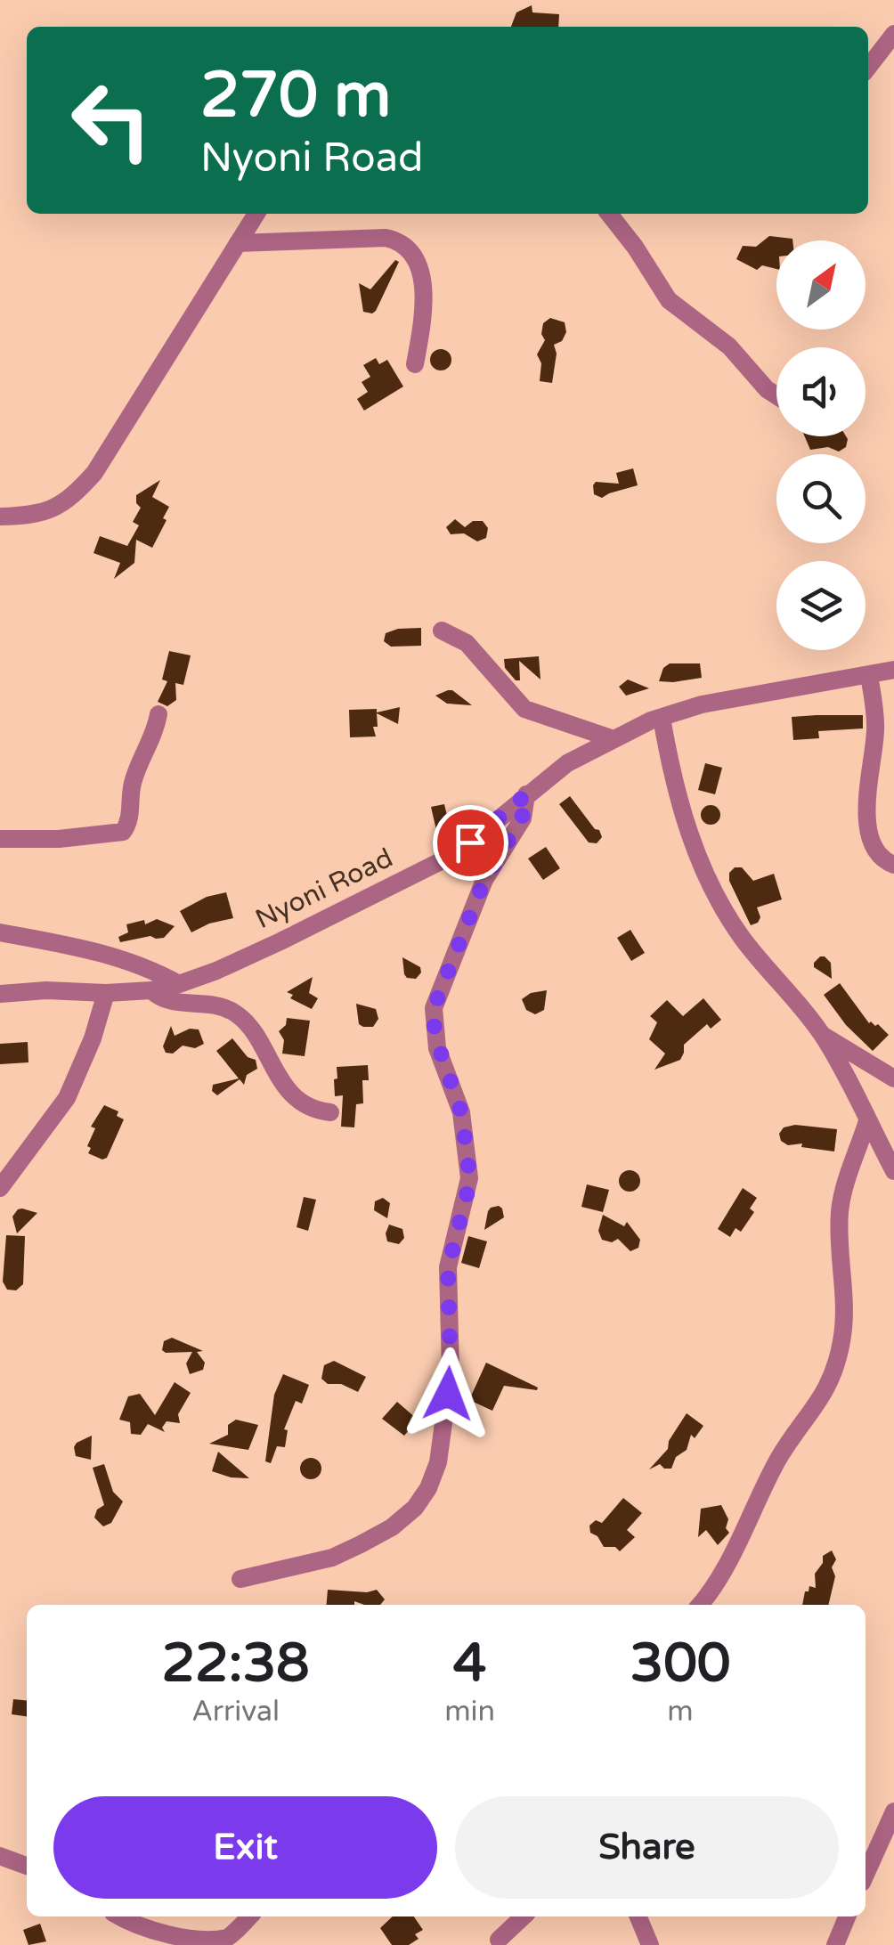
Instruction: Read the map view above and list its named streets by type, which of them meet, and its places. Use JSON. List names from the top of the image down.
{
  "streets": {
    "street": ["Nyoni Road"]
  },
  "north": "top right",
  "page": {
    "turn": ["270 m", "Nyoni Road"],
    "eta": [
      "22:38",
      "Arrival",
      "4",
      "min",
      "300",
      "m"
    ],
    "buttons": ["Exit", "Share"]
  }
}
